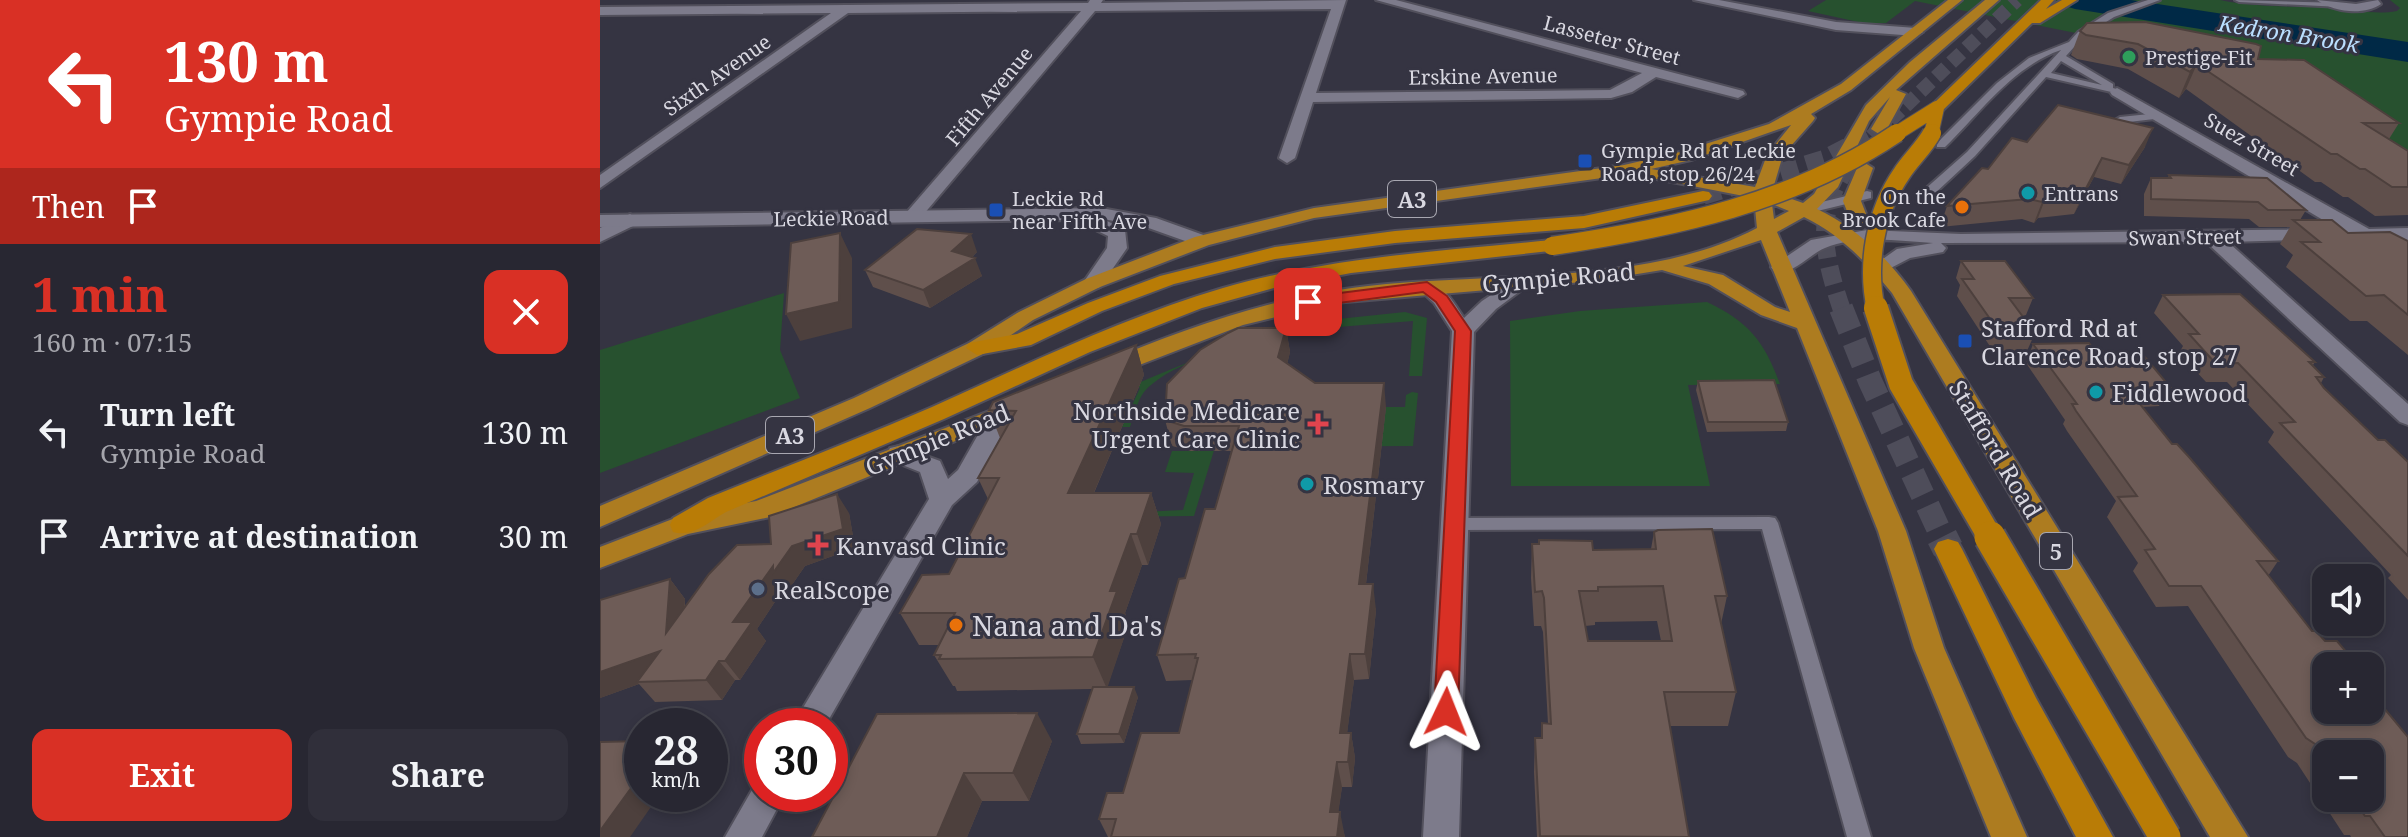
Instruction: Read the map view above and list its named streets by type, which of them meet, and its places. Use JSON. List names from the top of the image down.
{
  "streets": {
    "highway": [
      "A3",
      "Gympie Road",
      "Stafford Road",
      "5"
    ],
    "street": [
      "Lasseter Street",
      "Sixth Avenue",
      "Erskine Avenue",
      "Fifth Avenue",
      "Suez Street",
      "Leckie Road",
      "Swan Street"
    ]
  },
  "crossings": [
    ["Lasseter Street", "Erskine Avenue"],
    ["Fifth Avenue", "Leckie Road"],
    ["Suez Street", "Swan Street"],
    ["A3", "Leckie Road"],
    ["A3", "Stafford Road"],
    ["Swan Street", "Stafford Road"],
    ["Gympie Road", "Stafford Road"]
  ],
  "water": ["Kedron Brook"],
  "places": {
    "other": [
      "Prestige-Fit",
      "Entrans",
      "On the Brook Cafe",
      "Fiddlewood",
      "Rosmary",
      "RealScope",
      "Nana and Da's"
    ],
    "transit": ["Gympie Rd at Leckie Road, stop 26/24", "Leckie Rd near Fifth Ave", "Stafford Rd at Clarence Road, stop 27"],
    "health": ["Northside Medicare Urgent Care Clinic", "Kanvasd Clinic"]
  },
  "page": {
    "turn": ["130 m", "Gympie Road"],
    "then": "Then",
    "heading": ["1 min", "160 m · 07:15"],
    "list": [
      {
        "name": "Turn left",
        "note": "Gympie Road",
        "value": "130 m"
      },
      {
        "name": "Arrive at destination",
        "value": "30 m"
      }
    ],
    "map_buttons": ["+", "−"],
    "speed": "28 km/h",
    "limit": "30",
    "buttons": ["Exit", "Share"]
  }
}
